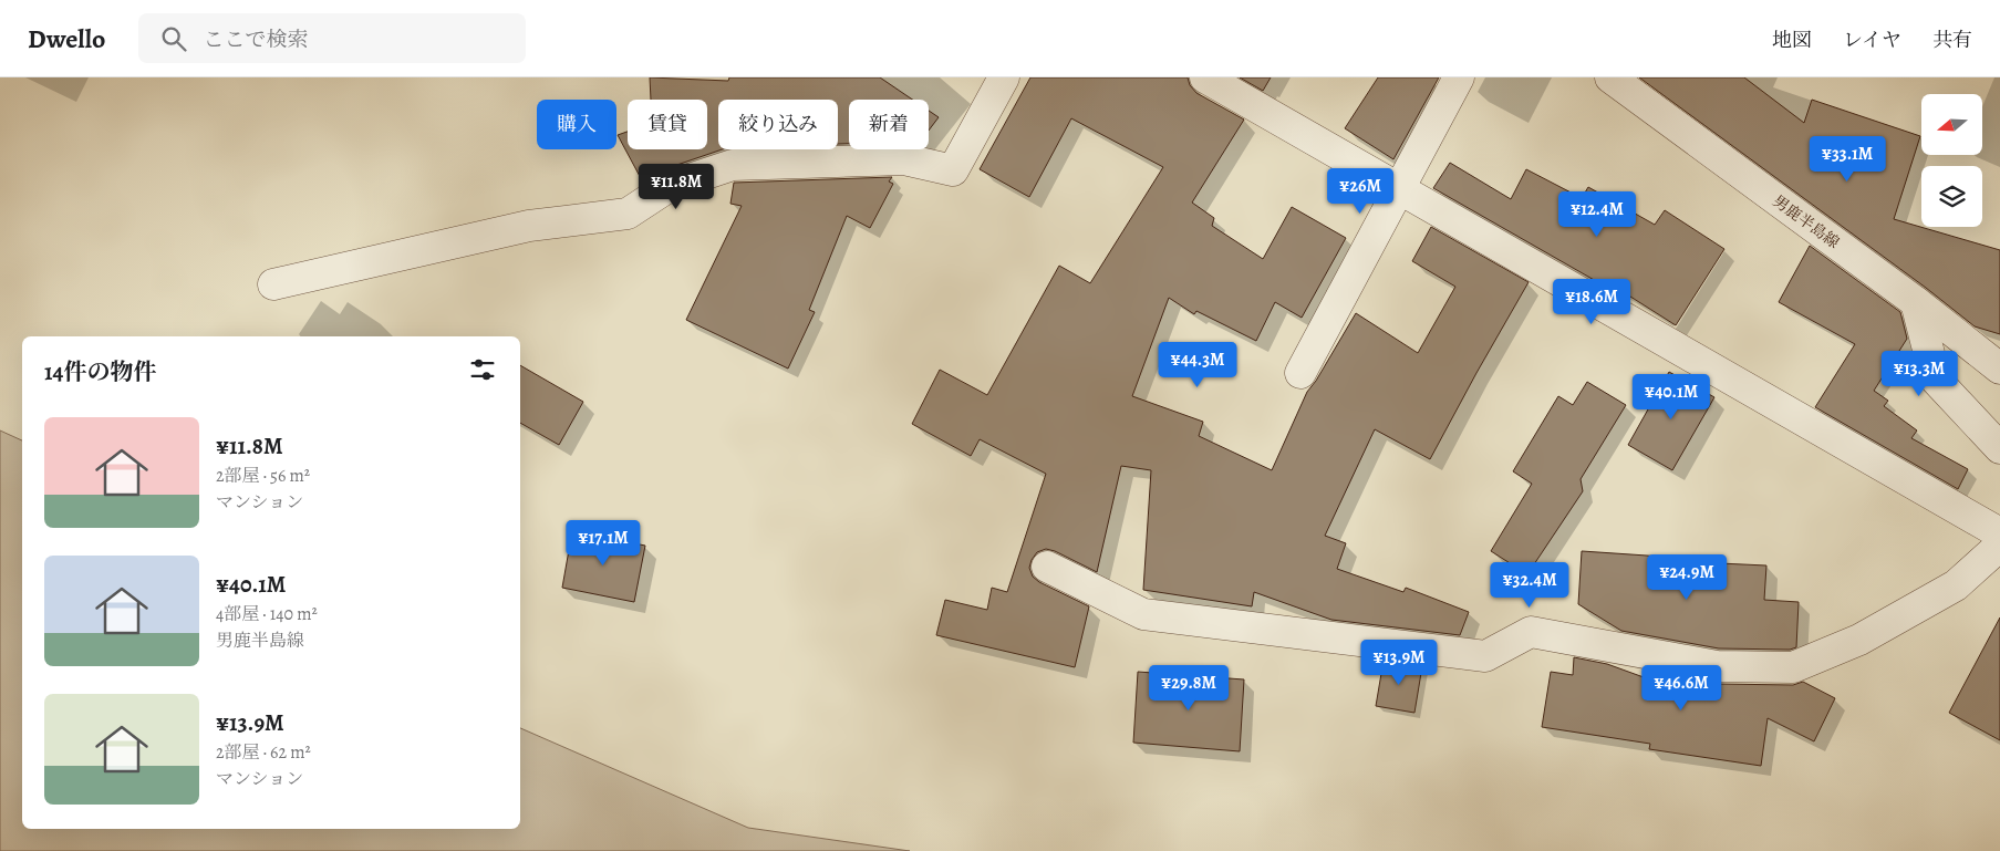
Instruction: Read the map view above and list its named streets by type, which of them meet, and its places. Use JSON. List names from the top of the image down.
{
  "streets": {
    "street": ["男鹿半島線"]
  },
  "north": "left",
  "page": {
    "header": "Dwello",
    "search": "ここで検索",
    "nav": ["地図", "レイヤ", "共有"],
    "chip": [
      "購入",
      "賃貸",
      "絞り込み",
      "新着"
    ],
    "price": [
      "¥33.1M",
      "¥11.8M",
      "¥26M",
      "¥12.4M",
      "¥18.6M",
      "¥44.3M",
      "¥13.3M",
      "¥40.1M",
      "¥17.1M",
      "¥24.9M",
      "¥32.4M",
      "¥13.9M",
      "¥29.8M",
      "¥46.6M"
    ],
    "heading": "14件の物件",
    "list": [
      {
        "name": "¥11.8M",
        "note": "2部屋 · 56 m² · マンション"
      },
      {
        "name": "¥40.1M",
        "note": "4部屋 · 140 m² · 男鹿半島線"
      },
      {
        "name": "¥13.9M",
        "note": "2部屋 · 62 m² · マンション"
      }
    ]
  }
}
